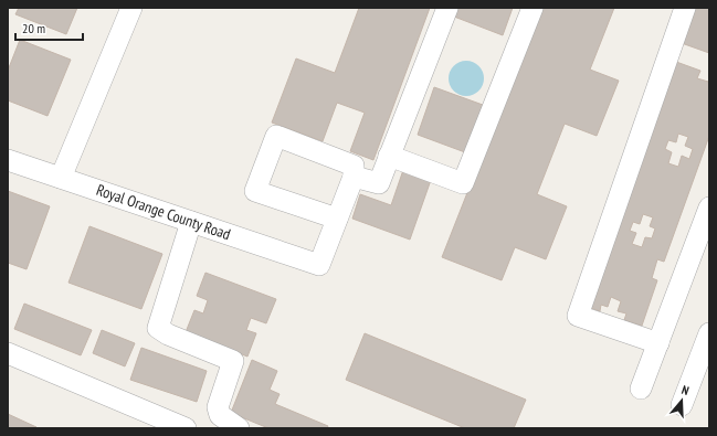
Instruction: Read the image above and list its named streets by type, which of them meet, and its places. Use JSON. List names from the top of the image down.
{
  "streets": {
    "street": ["Royal Orange County Road"]
  },
  "scale_bar": "20 m",
  "north": "top"
}
